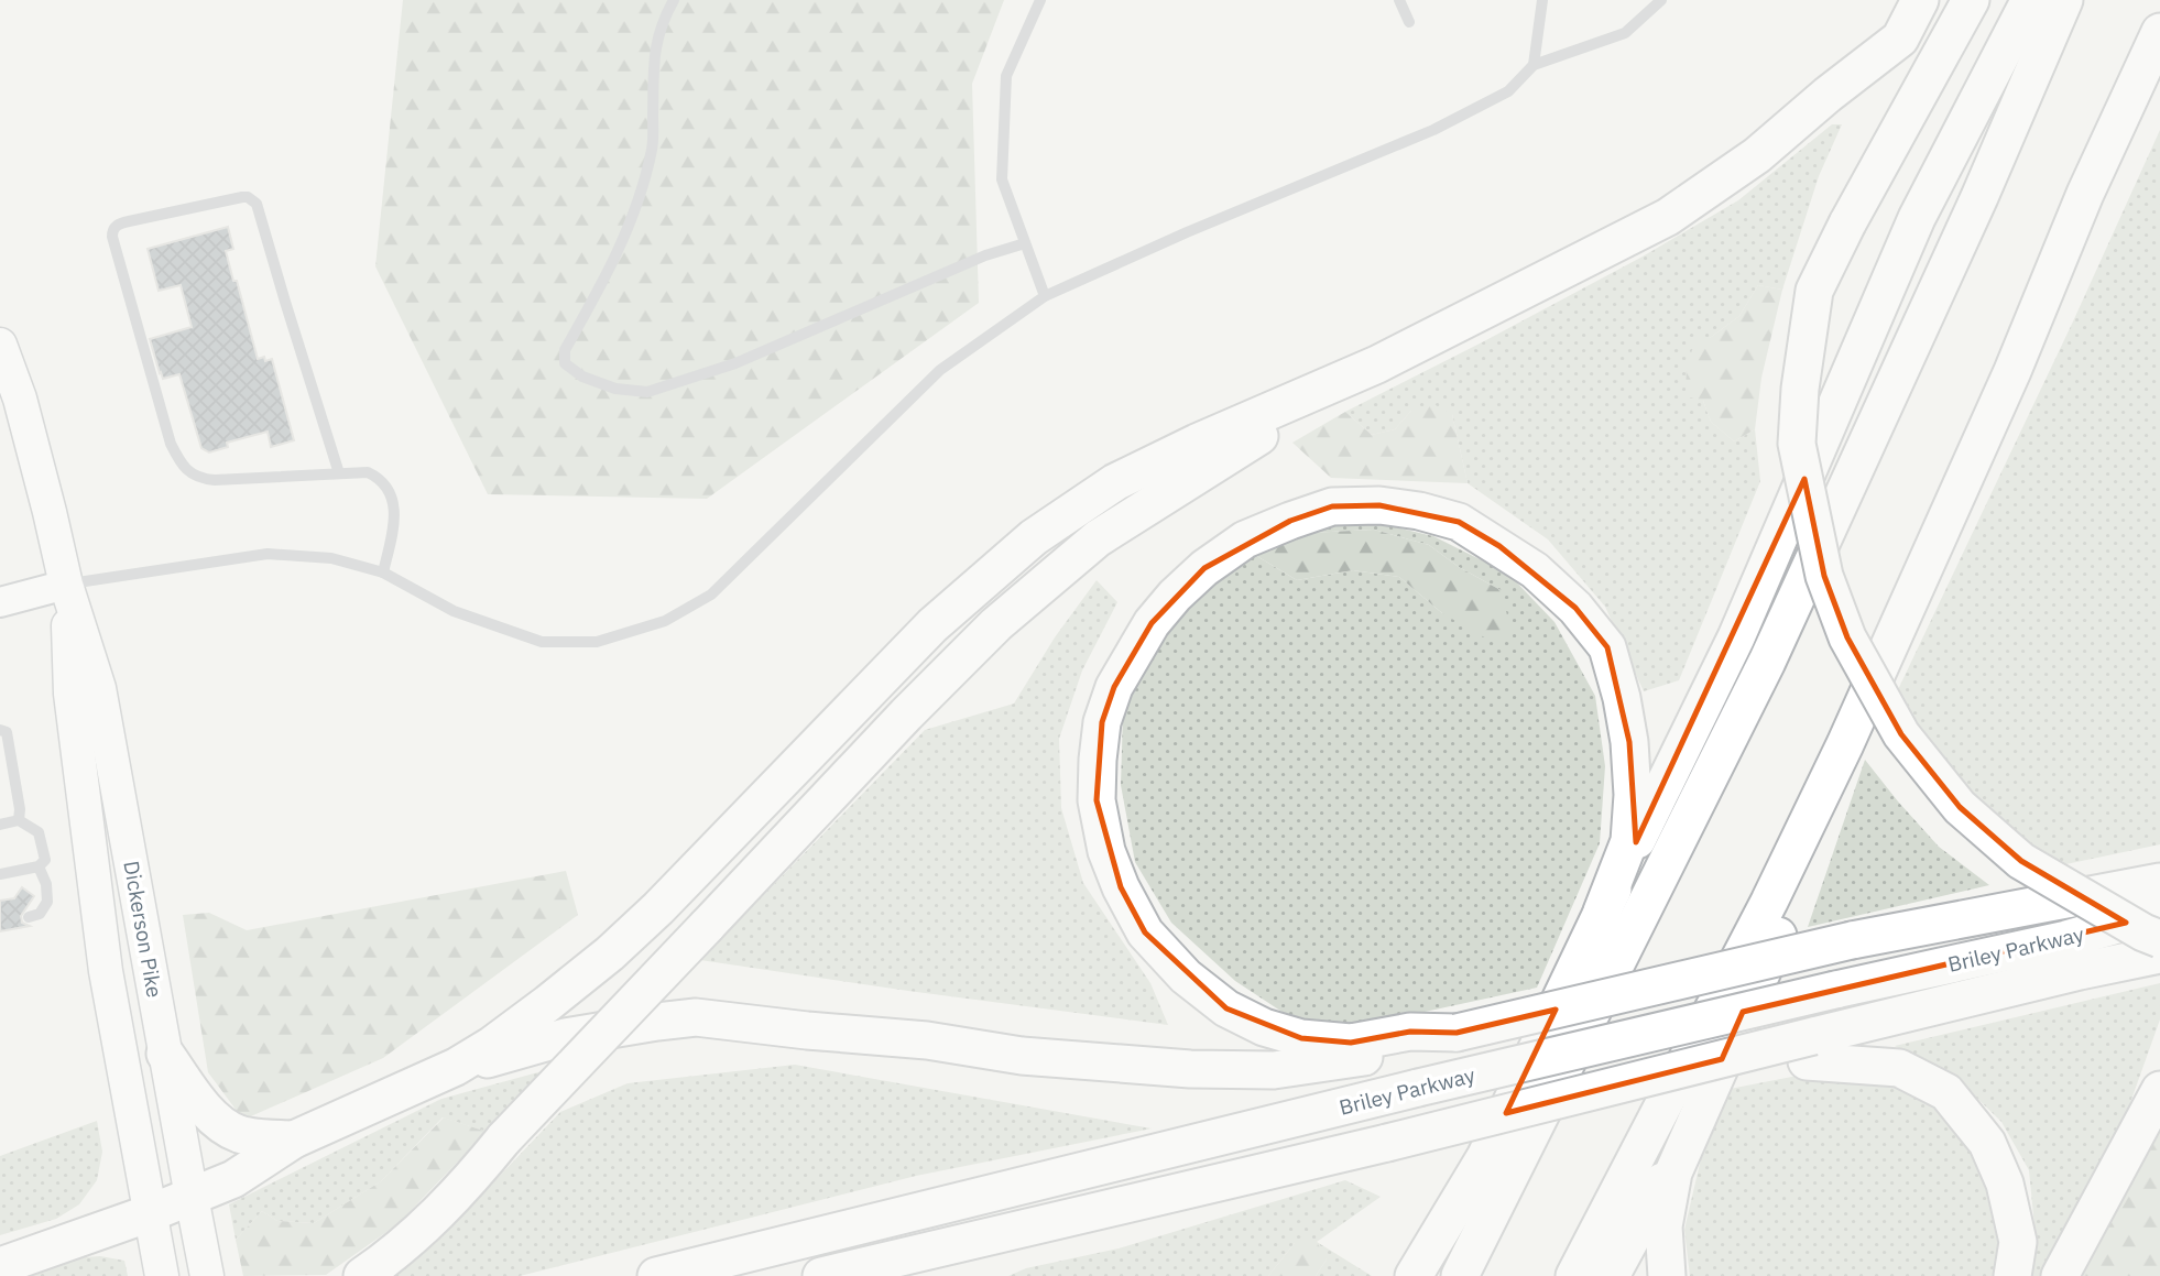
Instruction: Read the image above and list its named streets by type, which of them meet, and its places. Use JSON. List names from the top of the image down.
{
  "streets": {
    "highway": ["Briley Parkway"],
    "main road": ["Dickerson Pike"]
  }
}
